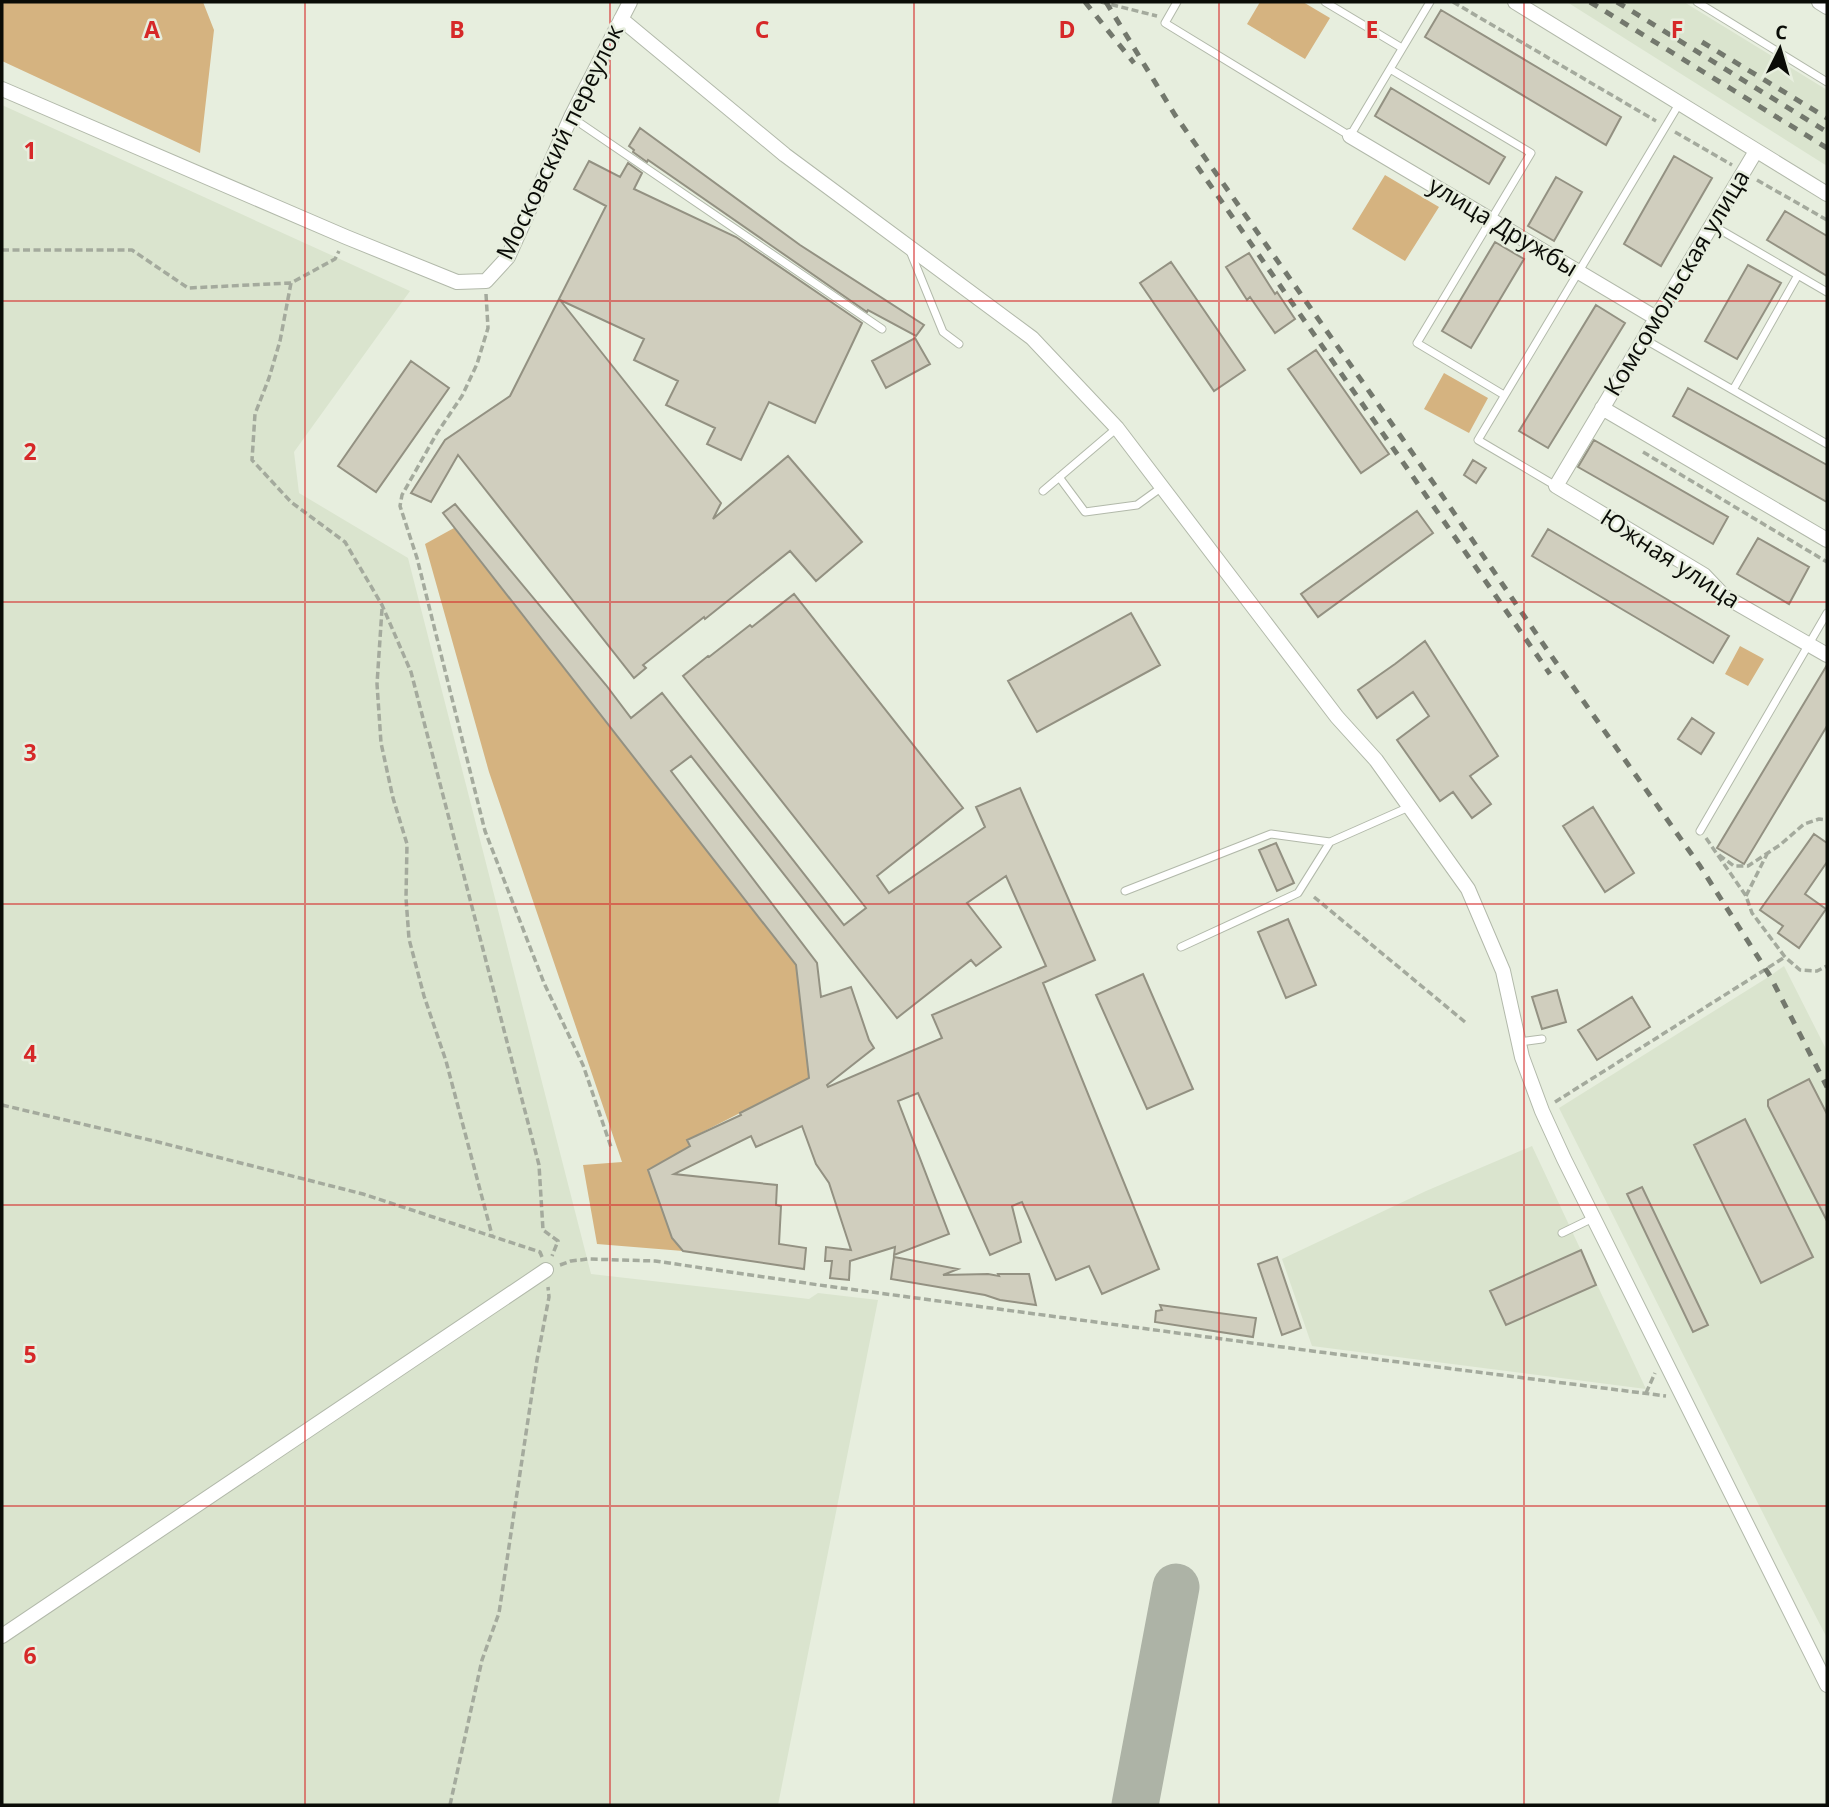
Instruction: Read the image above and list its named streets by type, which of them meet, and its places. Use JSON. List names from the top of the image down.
{
  "streets": {
    "street": [
      "Московский переулок",
      "улица Дружбы",
      "Комсомольская улица",
      "Южная улица"
    ]
  },
  "crossings": [
    ["улица Дружбы", "Комсомольская улица"]
  ],
  "north": "top",
  "grid": {
    "columns": [
      "A",
      "B",
      "C",
      "D",
      "E",
      "F"
    ],
    "rows": [
      "1",
      "2",
      "3",
      "4",
      "5",
      "6"
    ]
  }
}
